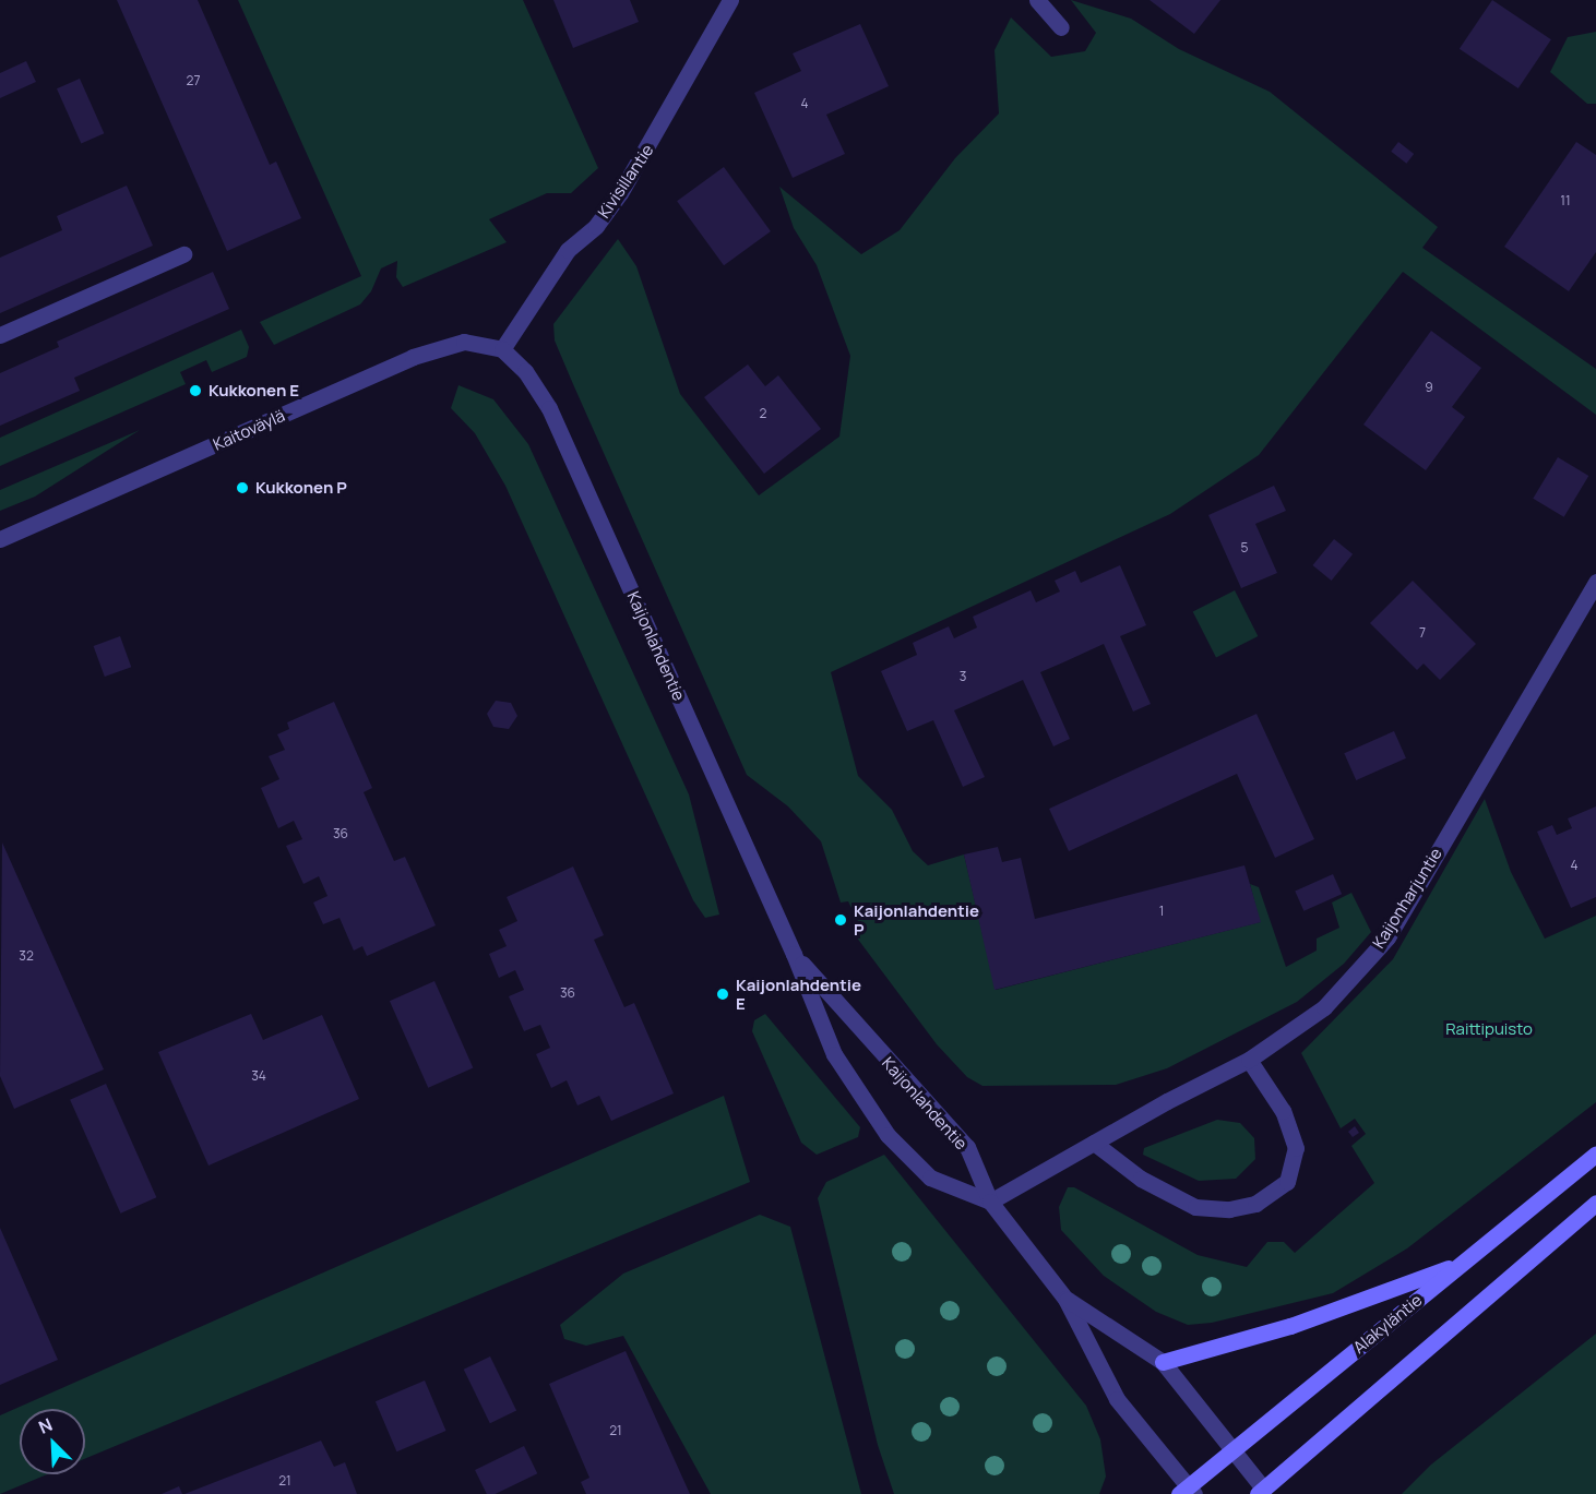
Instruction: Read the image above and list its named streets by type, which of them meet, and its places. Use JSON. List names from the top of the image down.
{
  "streets": {
    "main road": ["Alakyläntie"],
    "street": [
      "Kivisillantie",
      "Kaitoväylä",
      "Kaijonlahdentie",
      "Kaijonharjuntie"
    ]
  },
  "crossings": [
    ["Kivisillantie", "Kaitoväylä"],
    ["Kivisillantie", "Kaijonlahdentie"],
    ["Kaitoväylä", "Kaijonlahdentie"],
    ["Kaijonlahdentie", "Kaijonharjuntie"],
    ["Kaijonlahdentie", "Alakyläntie"]
  ],
  "parks": ["Raittipuisto"],
  "places": [
    "Kukkonen E",
    "Kukkonen P",
    "Kaijonlahdentie P",
    "Kaijonlahdentie E"
  ],
  "house_numbers": [
    "27",
    "4",
    "11",
    "9",
    "2",
    "5",
    "7",
    "3",
    "36",
    "4",
    "1",
    "32",
    "36",
    "34",
    "21",
    "21"
  ],
  "north": "top left"
}
